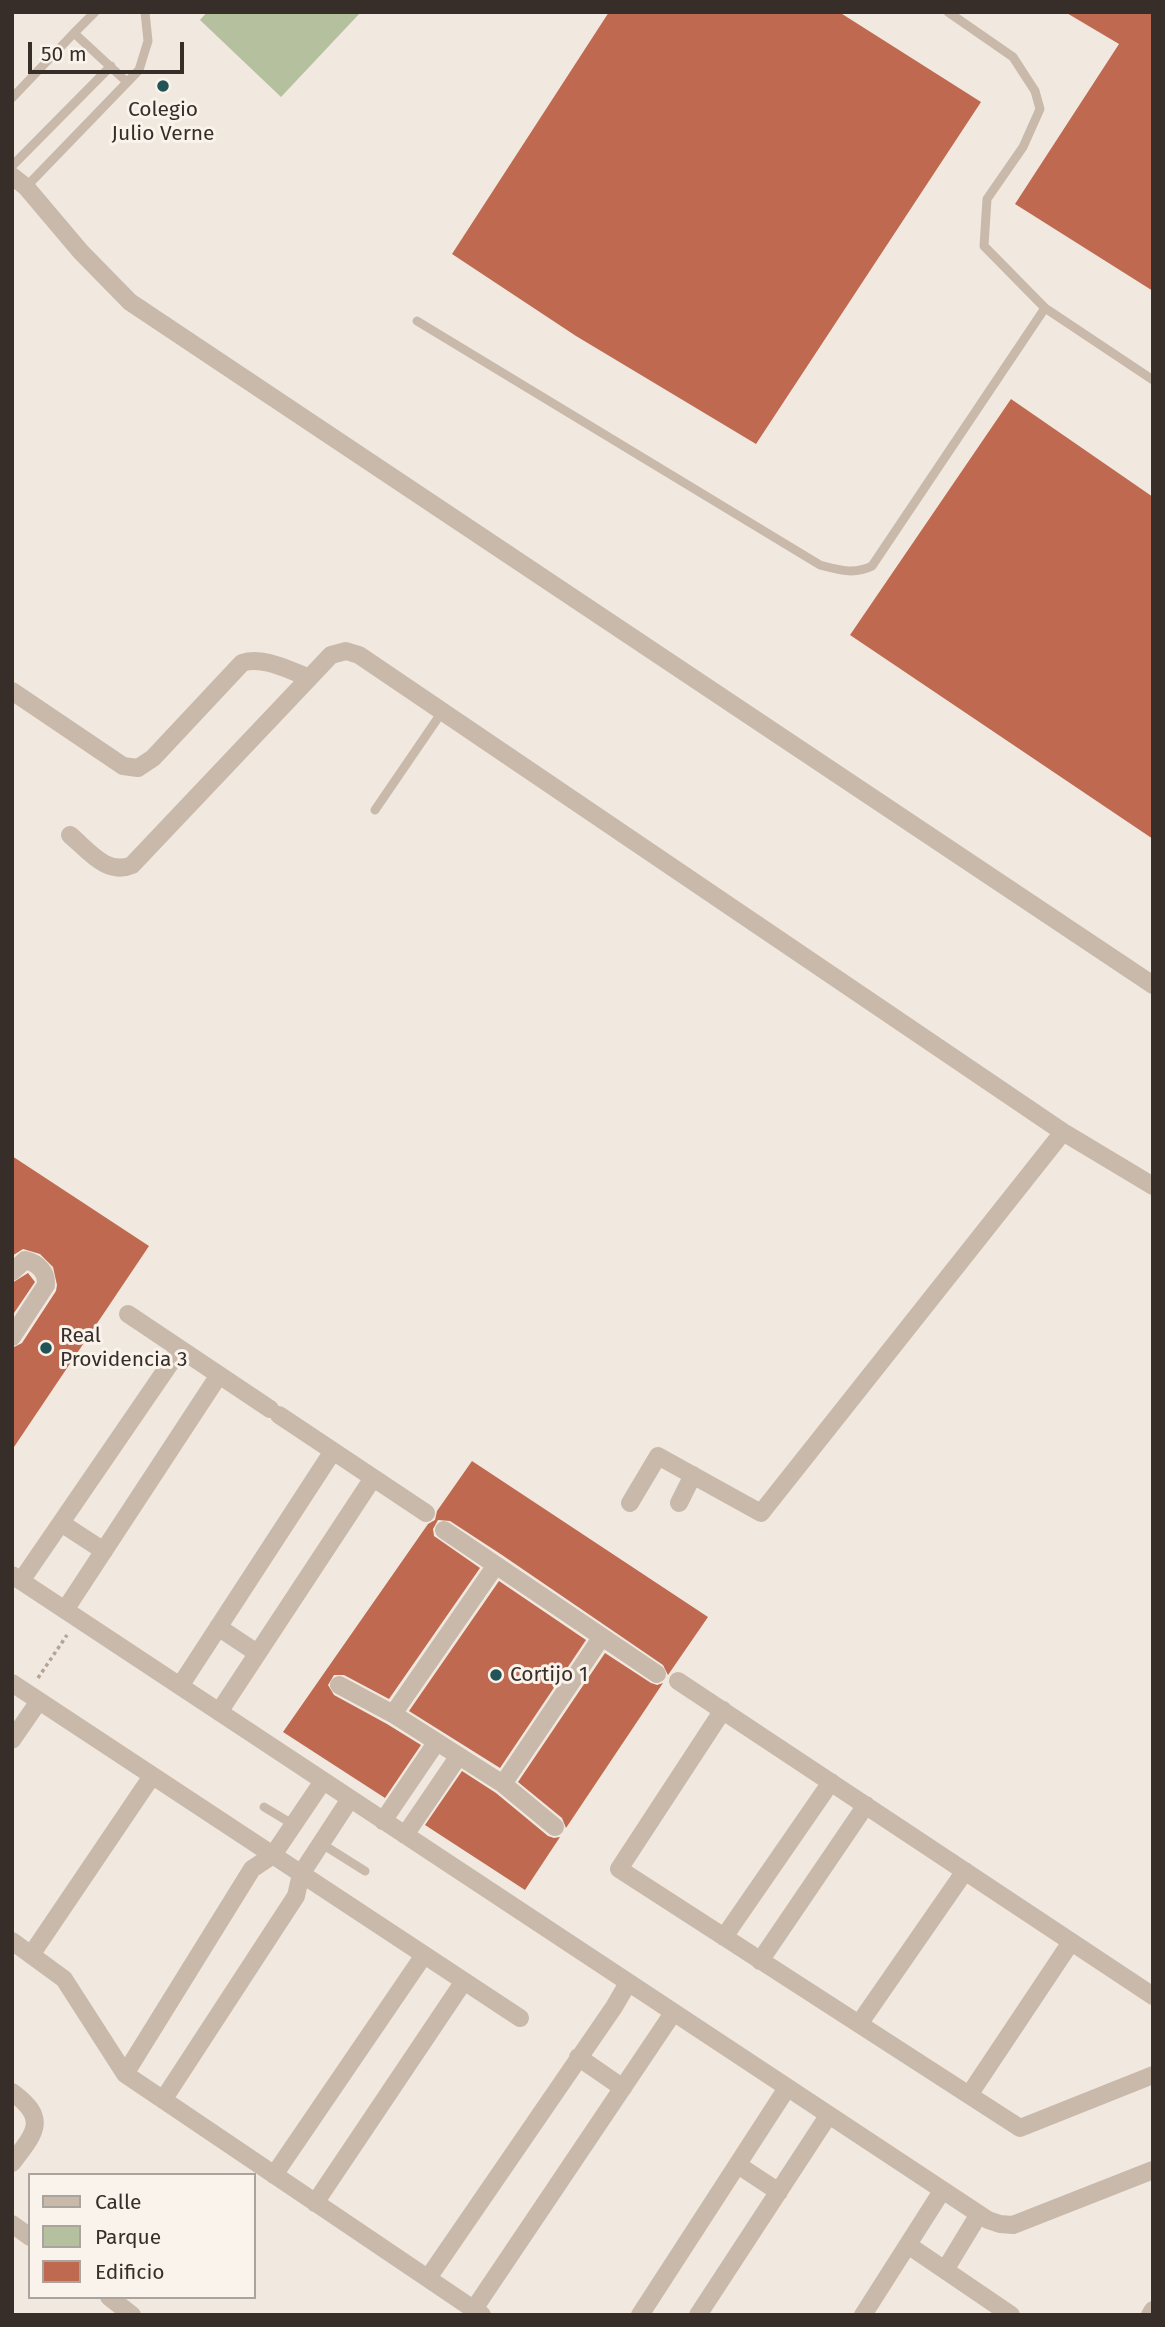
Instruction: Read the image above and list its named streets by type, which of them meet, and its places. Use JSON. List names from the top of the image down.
{
  "places": ["Colegio Julio Verne", "Real Providencia 3", "Cortijo 1"],
  "legend": ["Calle", "Parque", "Edificio"],
  "scale_bar": "50 m"
}
